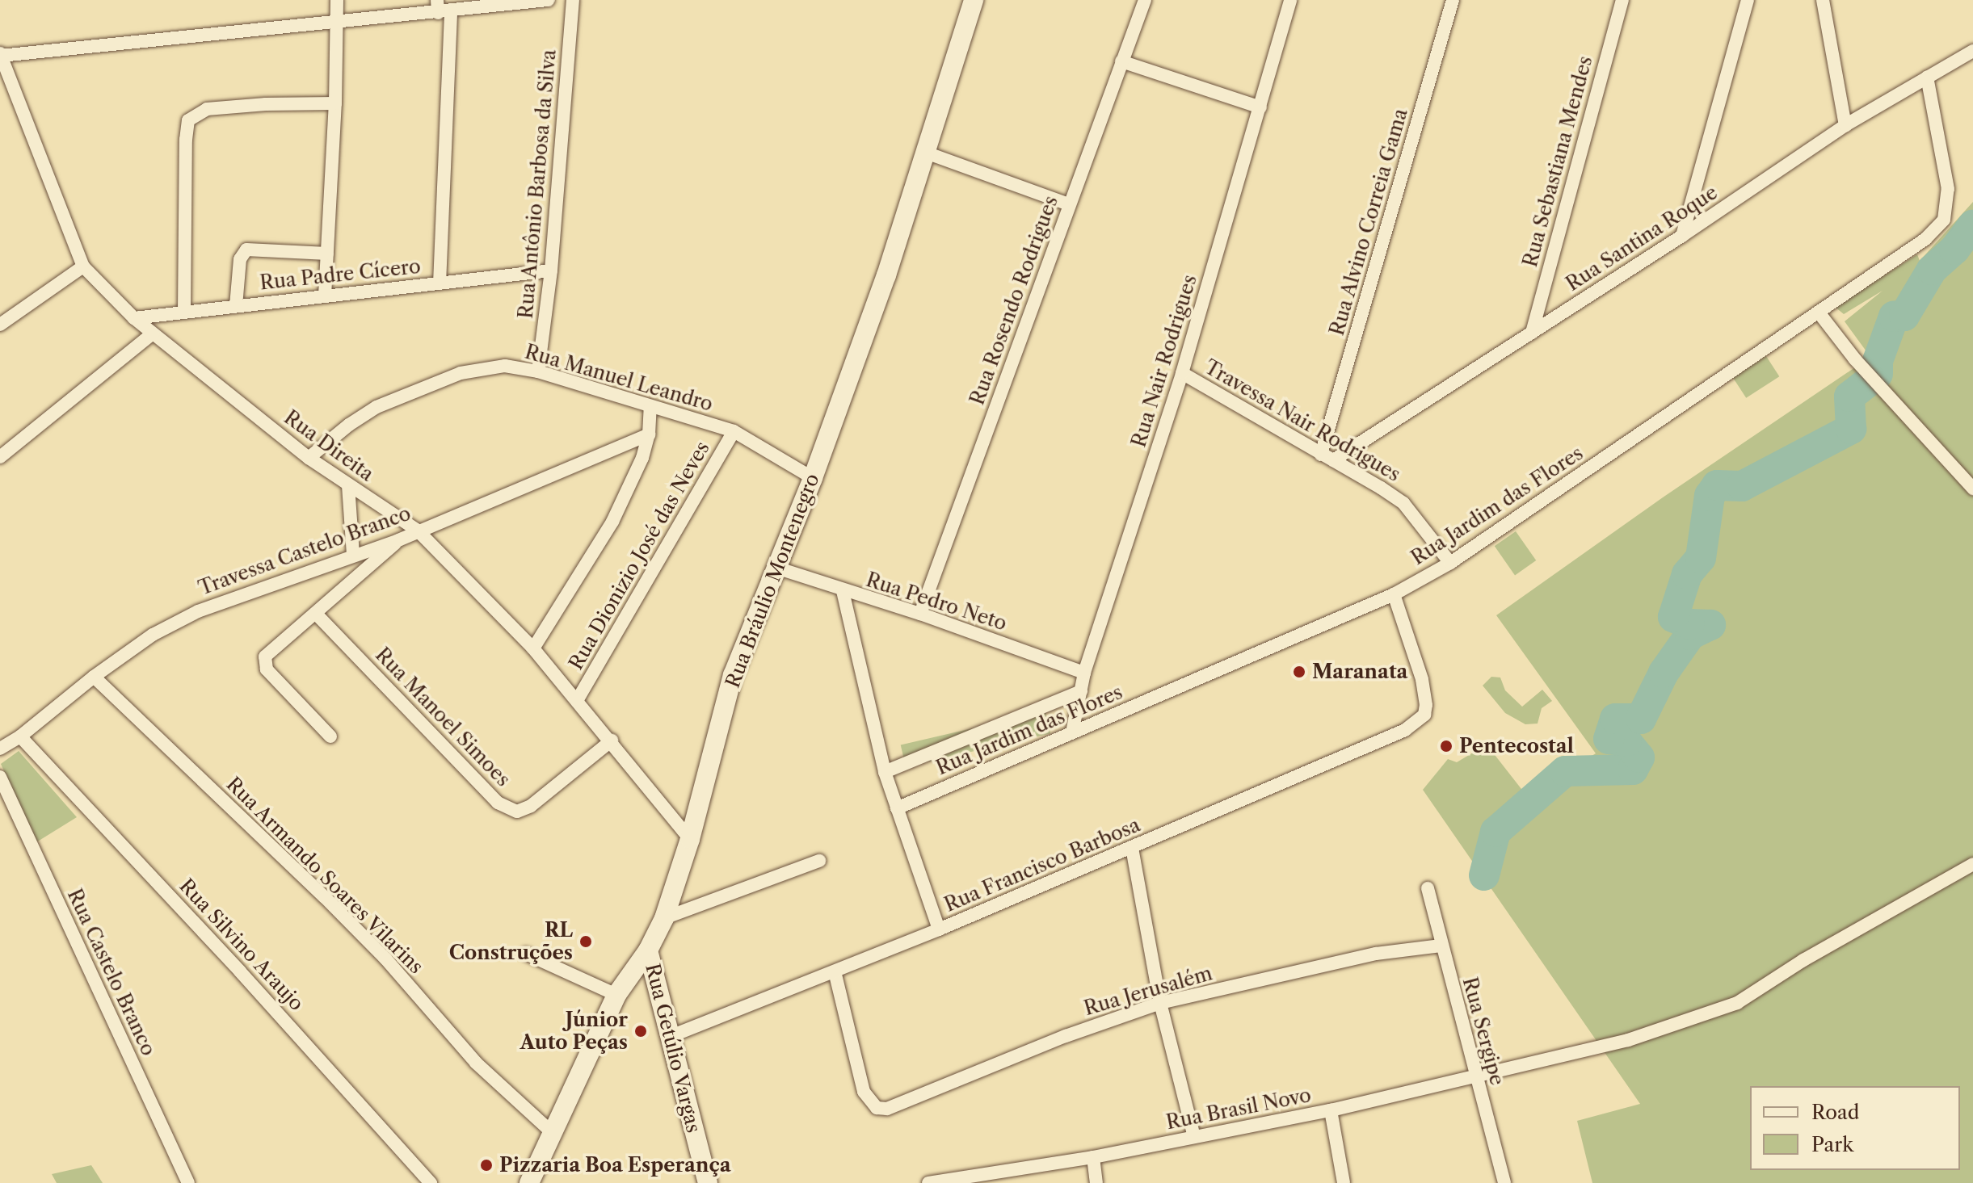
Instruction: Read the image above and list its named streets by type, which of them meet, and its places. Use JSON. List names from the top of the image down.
{
  "streets": {
    "street": [
      "Rua Sebastiana Mendes",
      "Rua Antônio Barbosa da Silva",
      "Rua Alvino Correia Gama",
      "Rua Santina Roque",
      "Rua Padre Cícero",
      "Rua Rosendo Rodrigues",
      "Rua Nair Rodrigues",
      "Rua Manuel Leandro",
      "Travessa Nair Rodrigues",
      "Rua Direita",
      "Rua Jardim das Flores",
      "Travessa Castelo Branco",
      "Rua Dionizio José das Neves",
      "Rua Bráulio Montenegro",
      "Rua Pedro Neto",
      "Rua Manoel Simoes",
      "Rua Francisco Barbosa",
      "Rua Armando Soares Vilarins",
      "Rua Silvino Araujo",
      "Rua Castelo Branco",
      "Rua Jerusalém",
      "Rua Sergipe",
      "Rua Getúlio Vargas",
      "Rua Brasil Novo"
    ]
  },
  "crossings": [
    ["Rua Sebastiana Mendes", "Rua Santina Roque"],
    ["Rua Antônio Barbosa da Silva", "Rua Padre Cícero"],
    ["Rua Antônio Barbosa da Silva", "Rua Manuel Leandro"],
    ["Rua Alvino Correia Gama", "Rua Santina Roque"],
    ["Rua Alvino Correia Gama", "Travessa Nair Rodrigues"],
    ["Rua Santina Roque", "Travessa Nair Rodrigues"],
    ["Rua Santina Roque", "Rua Jardim das Flores"],
    ["Rua Padre Cícero", "Rua Direita"],
    ["Rua Rosendo Rodrigues", "Rua Pedro Neto"],
    ["Rua Nair Rodrigues", "Travessa Nair Rodrigues"],
    ["Rua Nair Rodrigues", "Rua Jardim das Flores"],
    ["Rua Nair Rodrigues", "Rua Pedro Neto"],
    ["Rua Manuel Leandro", "Rua Direita"],
    ["Rua Manuel Leandro", "Rua Dionizio José das Neves"],
    ["Rua Manuel Leandro", "Rua Bráulio Montenegro"],
    ["Travessa Nair Rodrigues", "Rua Jardim das Flores"],
    ["Rua Direita", "Travessa Castelo Branco"],
    ["Rua Direita", "Rua Dionizio José das Neves"],
    ["Rua Direita", "Rua Bráulio Montenegro"],
    ["Rua Direita", "Rua Manoel Simoes"],
    ["Rua Jardim das Flores", "Rua Francisco Barbosa"],
    ["Travessa Castelo Branco", "Rua Armando Soares Vilarins"],
    ["Travessa Castelo Branco", "Rua Silvino Araujo"],
    ["Rua Bráulio Montenegro", "Rua Pedro Neto"],
    ["Rua Bráulio Montenegro", "Rua Armando Soares Vilarins"],
    ["Rua Bráulio Montenegro", "Rua Getúlio Vargas"],
    ["Rua Francisco Barbosa", "Rua Jerusalém"],
    ["Rua Francisco Barbosa", "Rua Getúlio Vargas"],
    ["Rua Jerusalém", "Rua Sergipe"],
    ["Rua Sergipe", "Rua Brasil Novo"]
  ],
  "places": [
    "Maranata",
    "Pentecostal",
    "RL Construções",
    "Júnior Auto Peças",
    "Pizzaria Boa Esperança"
  ],
  "legend": ["Road", "Park"]
}
